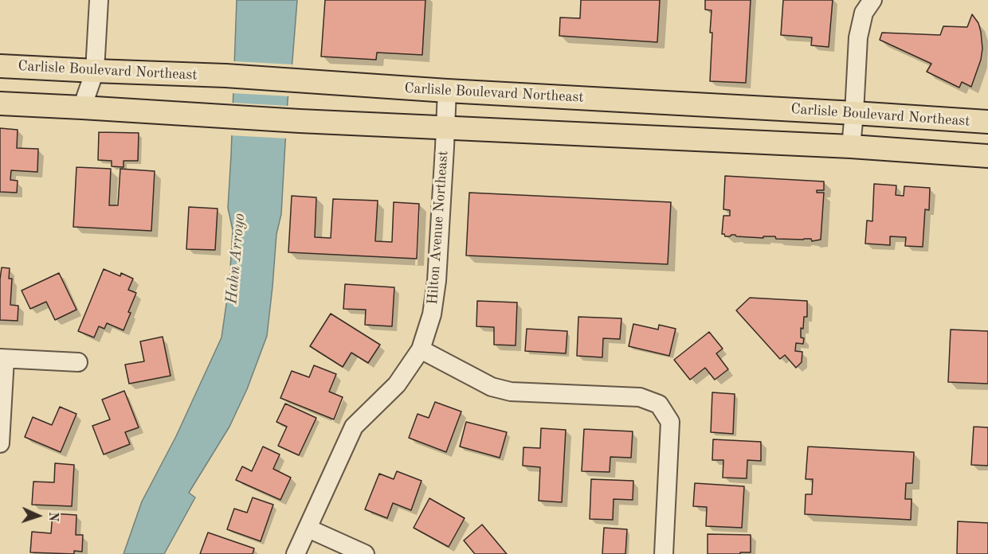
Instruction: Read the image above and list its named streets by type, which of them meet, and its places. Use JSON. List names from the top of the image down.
{
  "streets": {
    "main road": ["Carlisle Boulevard Northeast"],
    "street": ["Hilton Avenue Northeast"]
  },
  "crossings": [
    ["Carlisle Boulevard Northeast", "Hilton Avenue Northeast"]
  ],
  "water": ["Hahn Arroyo"],
  "north": "right"
}
